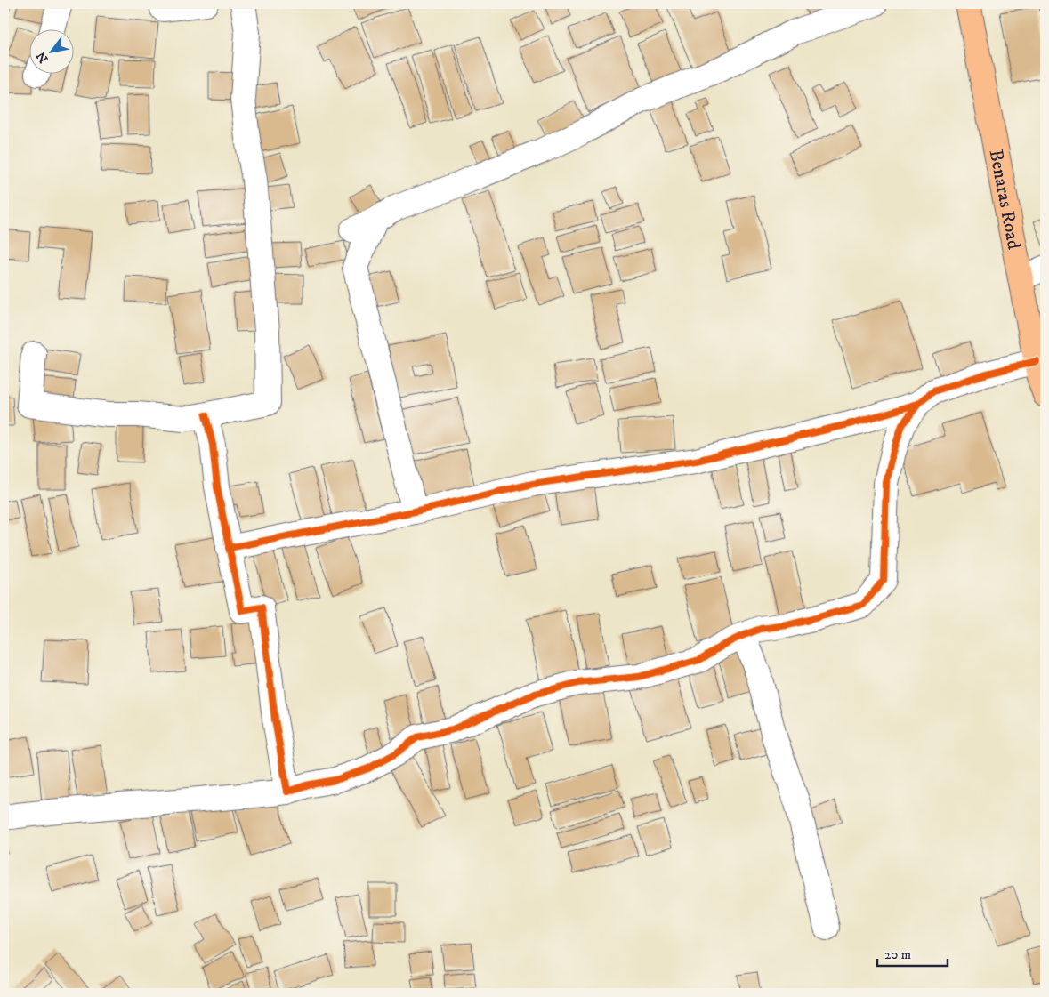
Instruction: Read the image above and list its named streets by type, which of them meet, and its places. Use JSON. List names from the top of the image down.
{
  "streets": {
    "main road": ["Benaras Road"]
  },
  "scale_bar": "20 m",
  "north": "bottom left"
}
